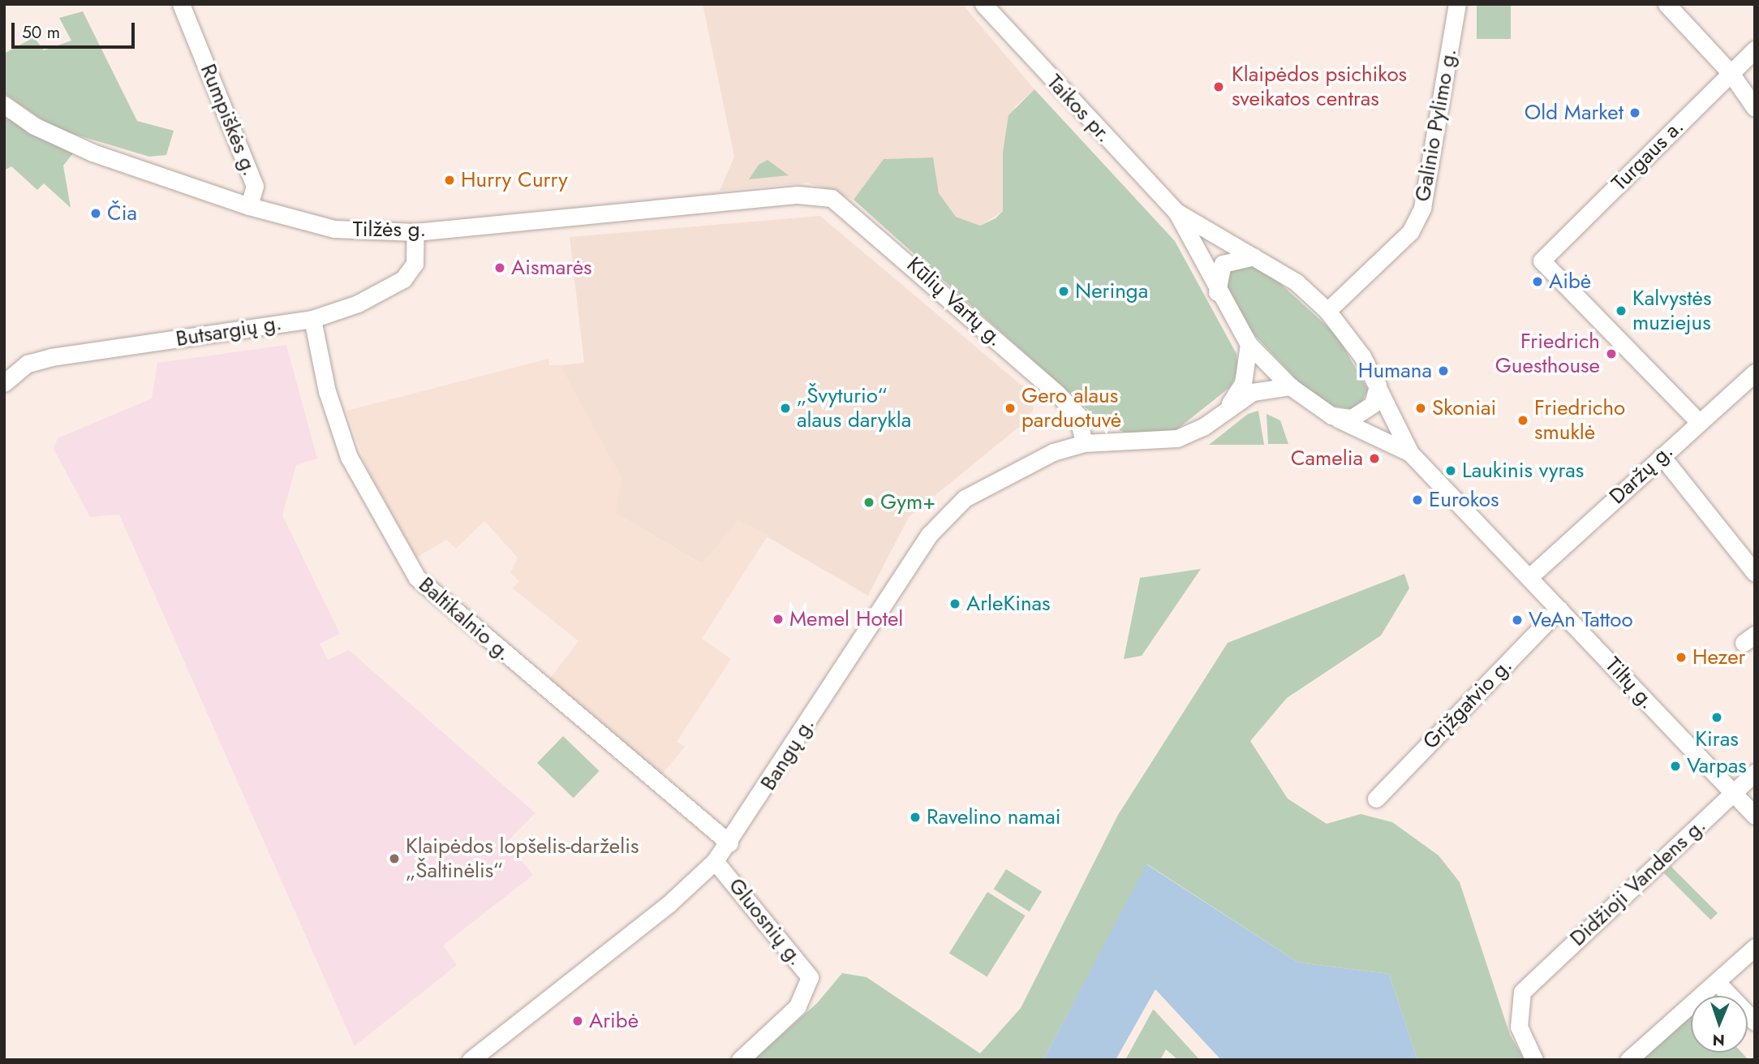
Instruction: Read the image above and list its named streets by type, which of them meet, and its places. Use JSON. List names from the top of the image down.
{
  "streets": {
    "street": [
      "Taikos pr.",
      "Rumpiškės g.",
      "Galinio Pylimo g.",
      "Turgaus a.",
      "Tilžės g.",
      "Kūlių Vartų g.",
      "Butsargių g.",
      "Daržų g.",
      "Baltikalnio g.",
      "Tiltų g.",
      "Grįžgatvio g.",
      "Bangų g.",
      "Didžioji Vandens g.",
      "Gluosnių g."
    ]
  },
  "crossings": [
    ["Taikos pr.", "Galinio Pylimo g."],
    ["Taikos pr.", "Tiltų g."],
    ["Rumpiškės g.", "Tilžės g."],
    ["Galinio Pylimo g.", "Tiltų g."],
    ["Turgaus a.", "Daržų g."],
    ["Tilžės g.", "Kūlių Vartų g."],
    ["Tilžės g.", "Butsargių g."],
    ["Kūlių Vartų g.", "Bangų g."],
    ["Butsargių g.", "Baltikalnio g."],
    ["Daržų g.", "Tiltų g."],
    ["Baltikalnio g.", "Bangų g."],
    ["Tiltų g.", "Grįžgatvio g."],
    ["Tiltų g.", "Didžioji Vandens g."],
    ["Bangų g.", "Gluosnių g."]
  ],
  "places": [
    "Klaipėdos psichikos sveikatos centras",
    "Old Market",
    "Hurry Curry",
    "Čia",
    "Aismarės",
    "Aibė",
    "Neringa",
    "Kalvystės muziejus",
    "Friedrich Guesthouse",
    "Humana",
    "„Švyturio“ alaus darykla",
    "Gero alaus parduotuvė",
    "Skoniai",
    "Friedricho smuklė",
    "Camelia",
    "Laukinis vyras",
    "Eurokos",
    "Gym+",
    "ArleKinas",
    "Memel Hotel",
    "VeAn Tattoo",
    "Hezer",
    "Kiras",
    "Varpas",
    "Ravelino namai",
    "Klaipėdos lopšelis-darželis „Šaltinėlis“",
    "Aribė"
  ],
  "scale_bar": "50 m",
  "north": "bottom"
}
